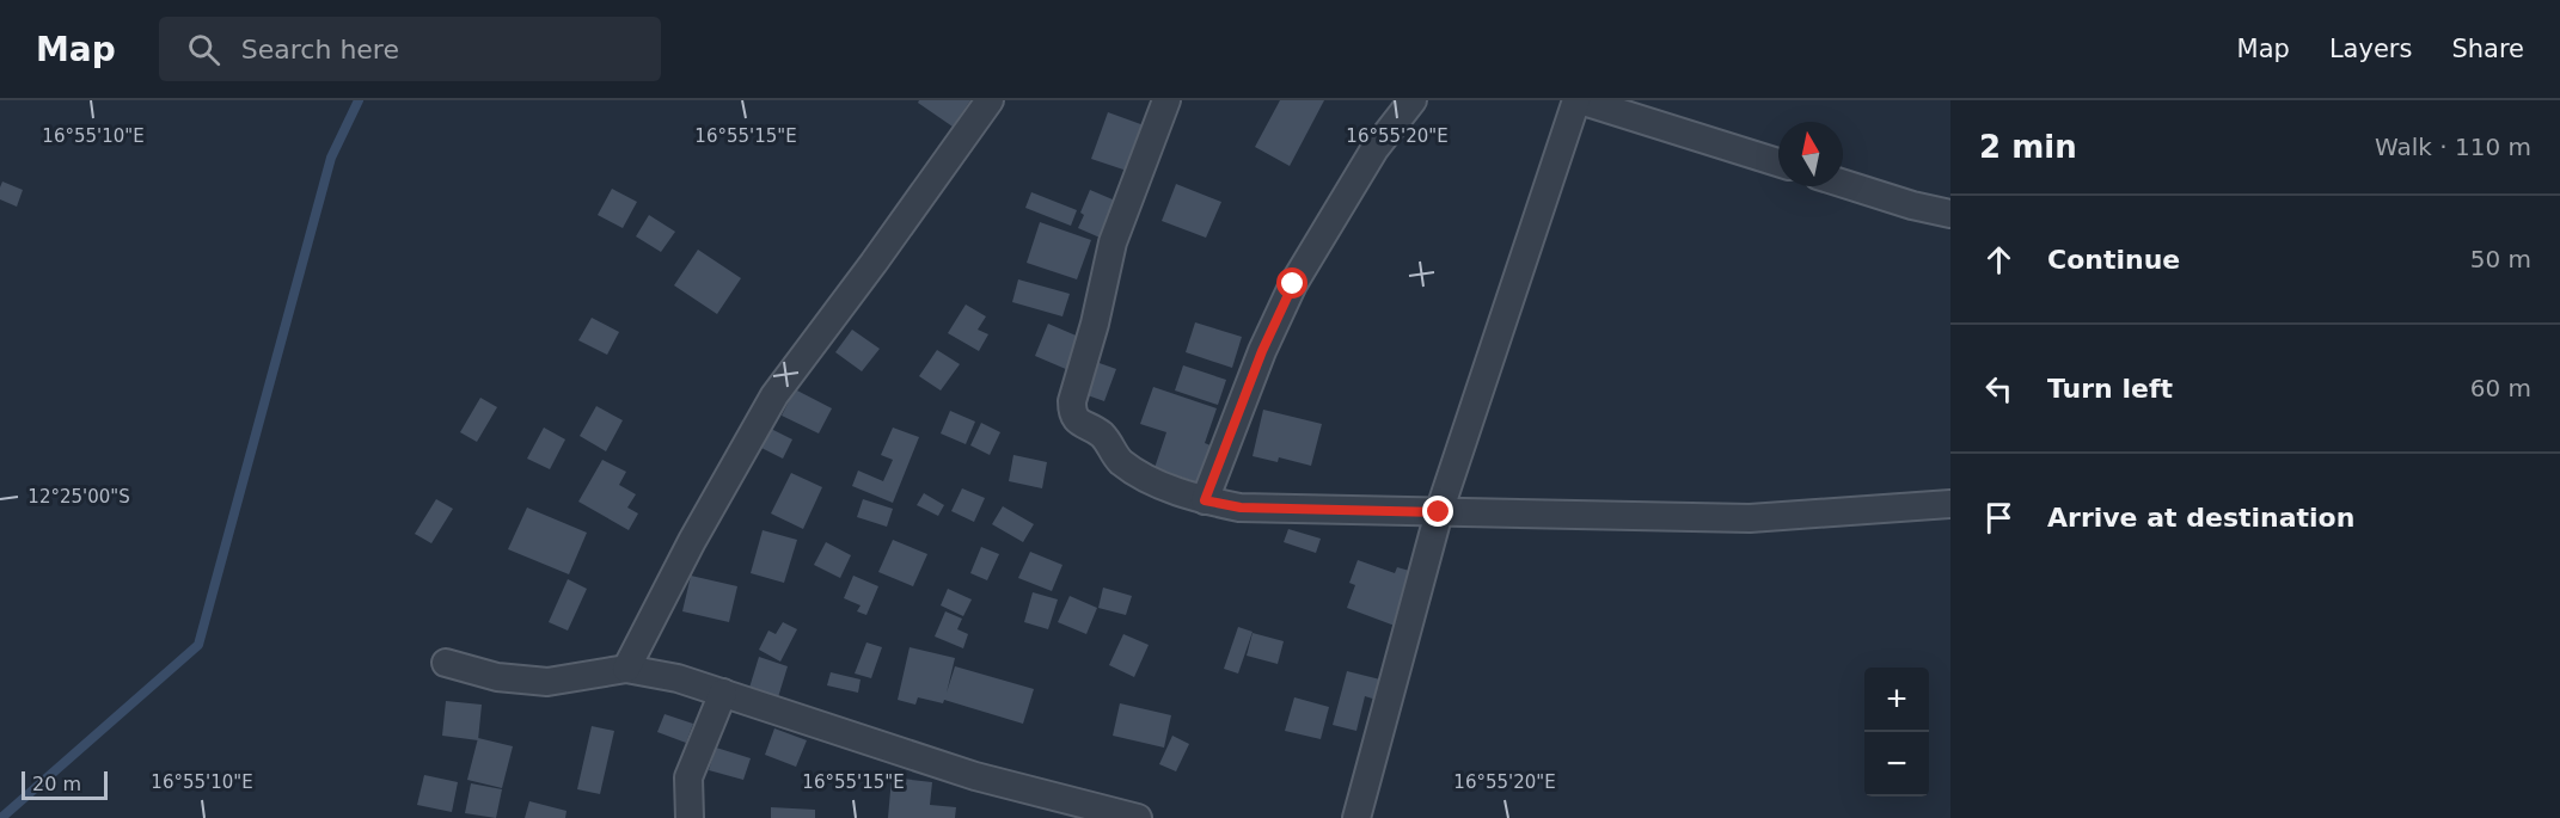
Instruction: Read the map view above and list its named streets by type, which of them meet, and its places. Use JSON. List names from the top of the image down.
{
  "scale_bar": "20 m",
  "north": "top",
  "page": {
    "header": "Map",
    "search": "Search here",
    "nav": ["Map", "Layers", "Share"],
    "heading": ["2 min", "Walk · 110 m"],
    "list": [
      ["Continue", "50 m"],
      ["Turn left", "60 m"],
      "Arrive at destination"
    ],
    "map_buttons": ["+", "−"],
    "scale": "20 m"
  },
  "coordinates": [
    "16°55'10\"E",
    "16°55'15\"E",
    "16°55'20\"E",
    "12°25'00\"S"
  ]
}
